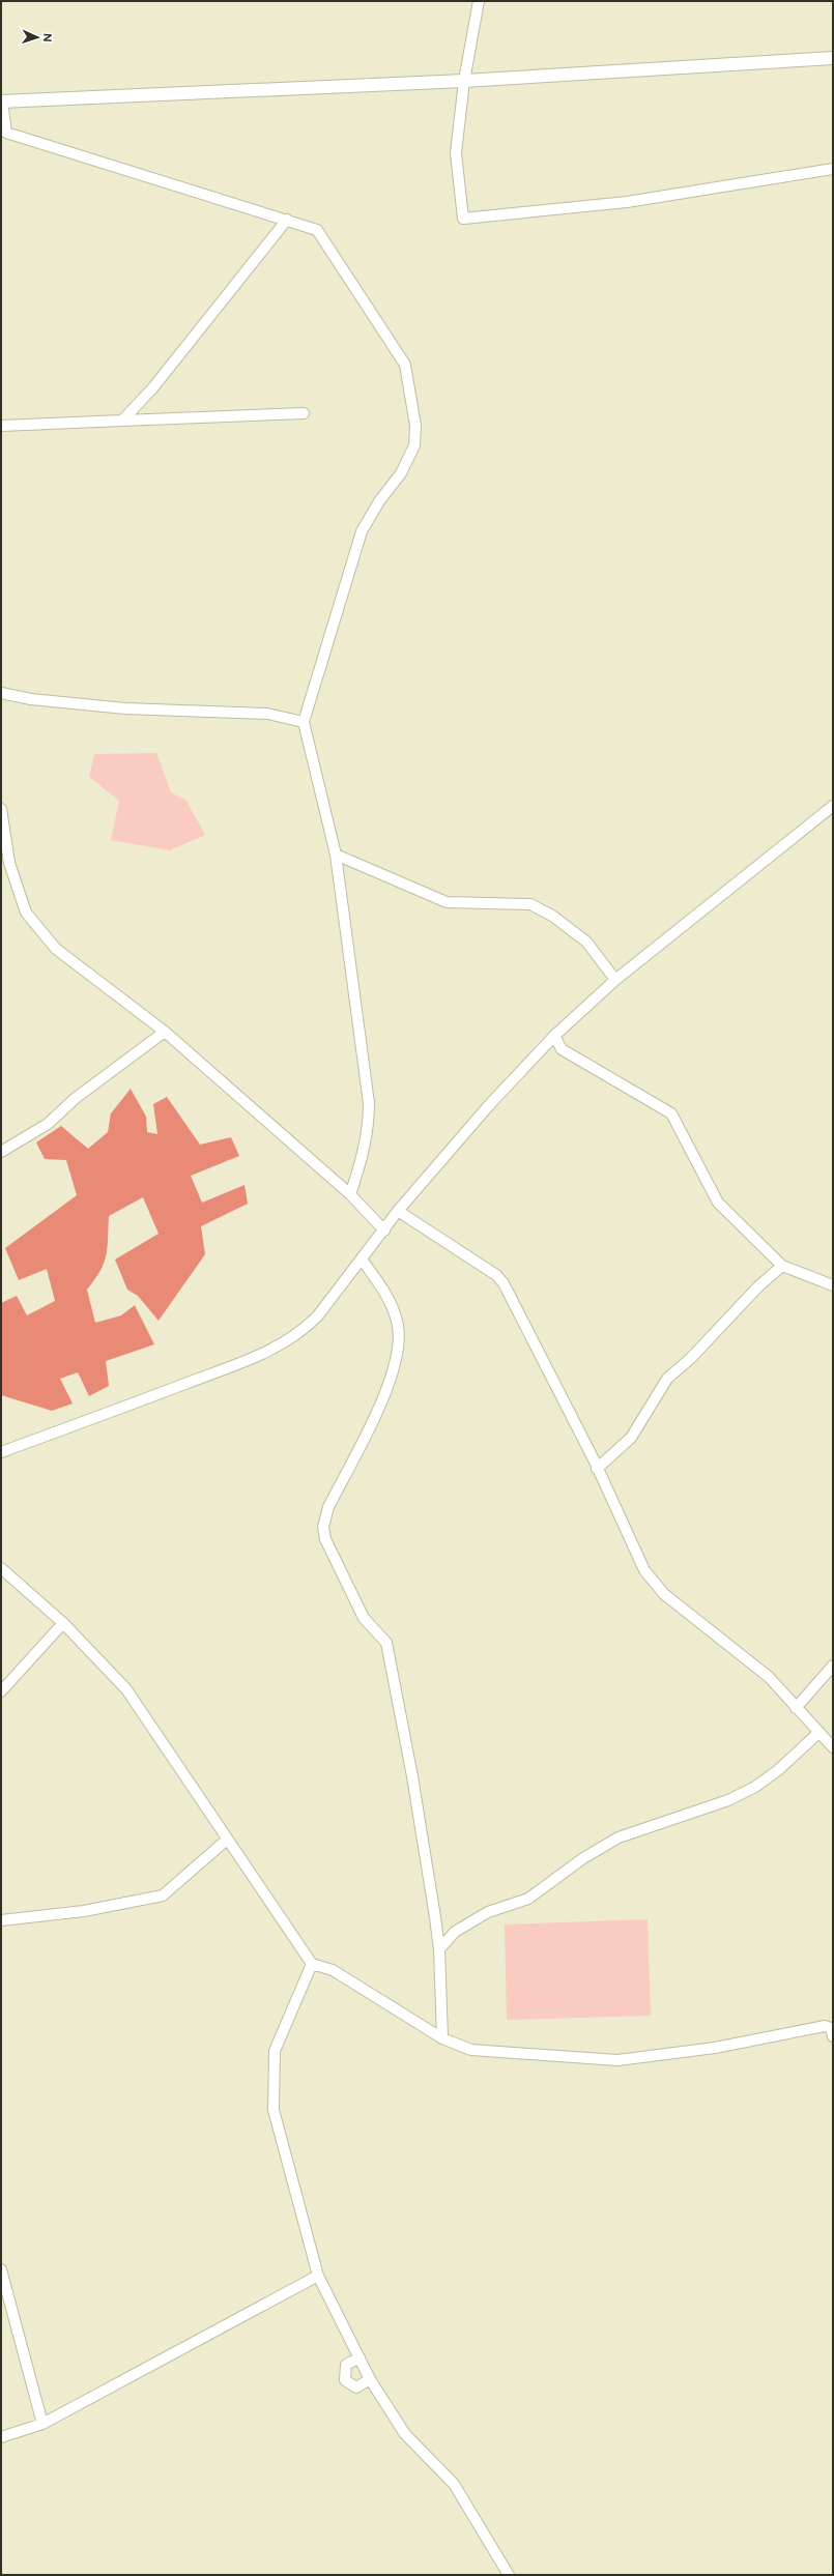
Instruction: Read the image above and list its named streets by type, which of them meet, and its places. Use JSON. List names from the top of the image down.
{
  "north": "right"
}
